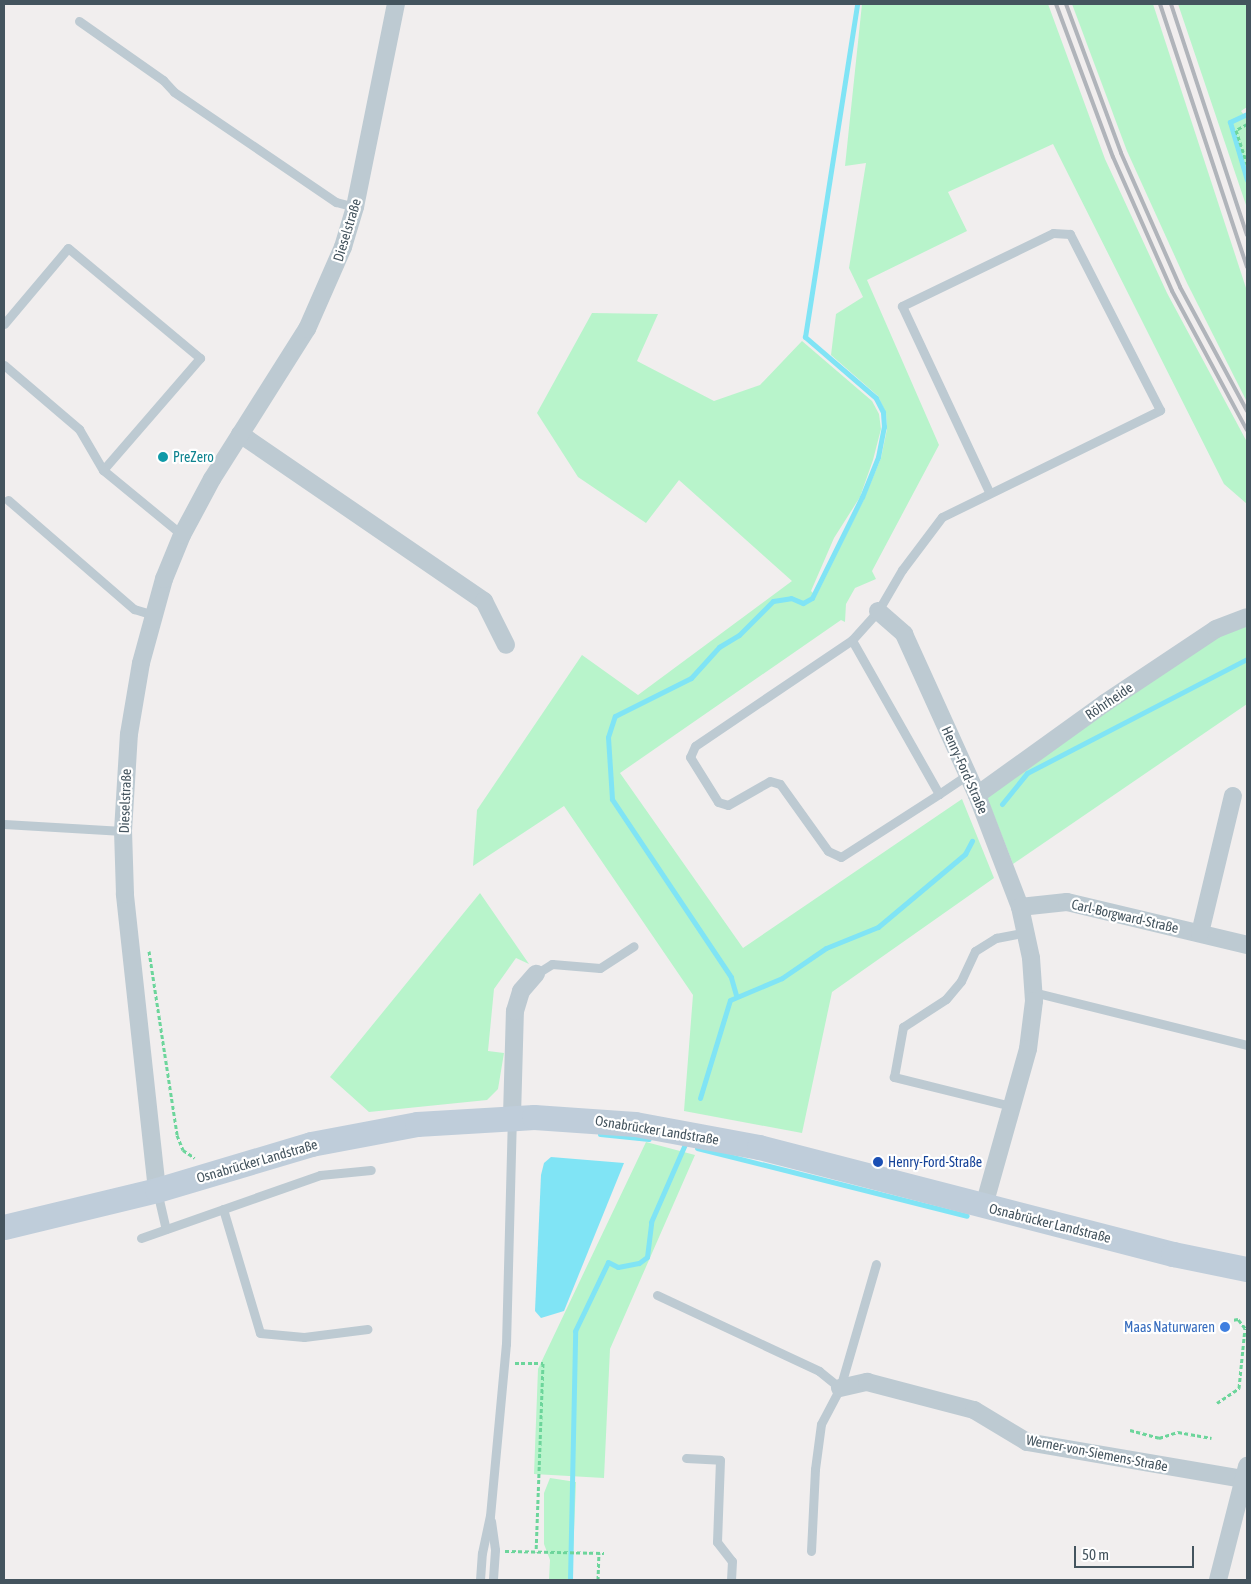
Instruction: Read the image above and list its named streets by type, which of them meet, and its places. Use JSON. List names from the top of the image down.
{
  "streets": {
    "street": [
      "Dieselstraße",
      "Röhrheide",
      "Henry-Ford-Straße",
      "Carl-Borgward-Straße",
      "Osnabrücker Landstraße",
      "Werner-von-Siemens-Straße"
    ]
  },
  "crossings": [
    ["Dieselstraße", "Osnabrücker Landstraße"],
    ["Röhrheide", "Henry-Ford-Straße"],
    ["Henry-Ford-Straße", "Carl-Borgward-Straße"],
    ["Henry-Ford-Straße", "Osnabrücker Landstraße"]
  ],
  "places": ["PreZero", "Henry-Ford-Straße", "Maas Naturwaren"],
  "scale_bar": "50 m"
}
